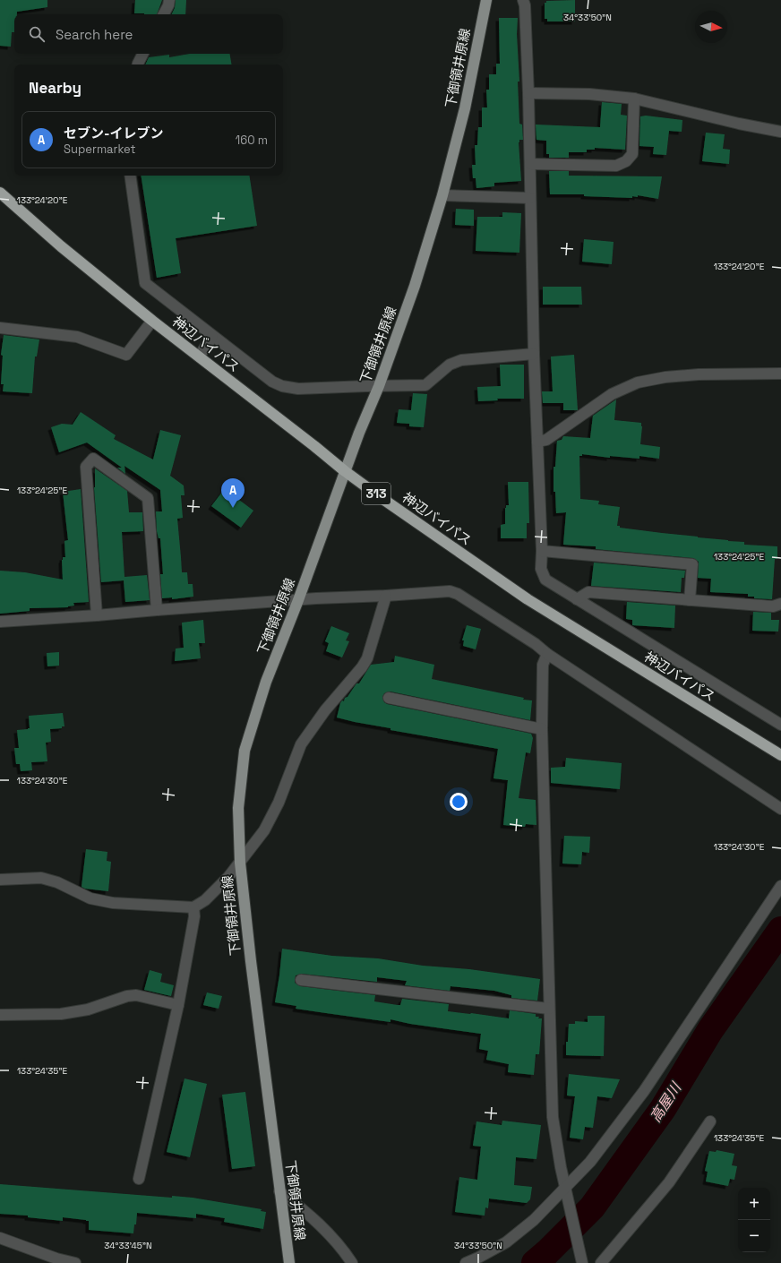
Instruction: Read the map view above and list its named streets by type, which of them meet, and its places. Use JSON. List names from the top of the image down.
{
  "streets": {
    "highway": ["神辺バイパス", "313"],
    "main road": ["下御領井原線"]
  },
  "crossings": [
    ["下御領井原線", "神辺バイパス"]
  ],
  "water": ["高屋川"],
  "north": "right",
  "page": {
    "search": "Search here",
    "heading": "Nearby",
    "list": [
      {
        "mark": "A",
        "name": "セブン-イレブン",
        "note": "Supermarket",
        "value": "160 m"
      }
    ],
    "pins": "A",
    "map_buttons": ["+", "−"]
  },
  "coordinates": [
    "34°33'50\"N",
    "133°24'20\"E",
    "133°24'25\"E",
    "133°24'30\"E",
    "133°24'35\"E",
    "34°33'45\"N"
  ]
}
